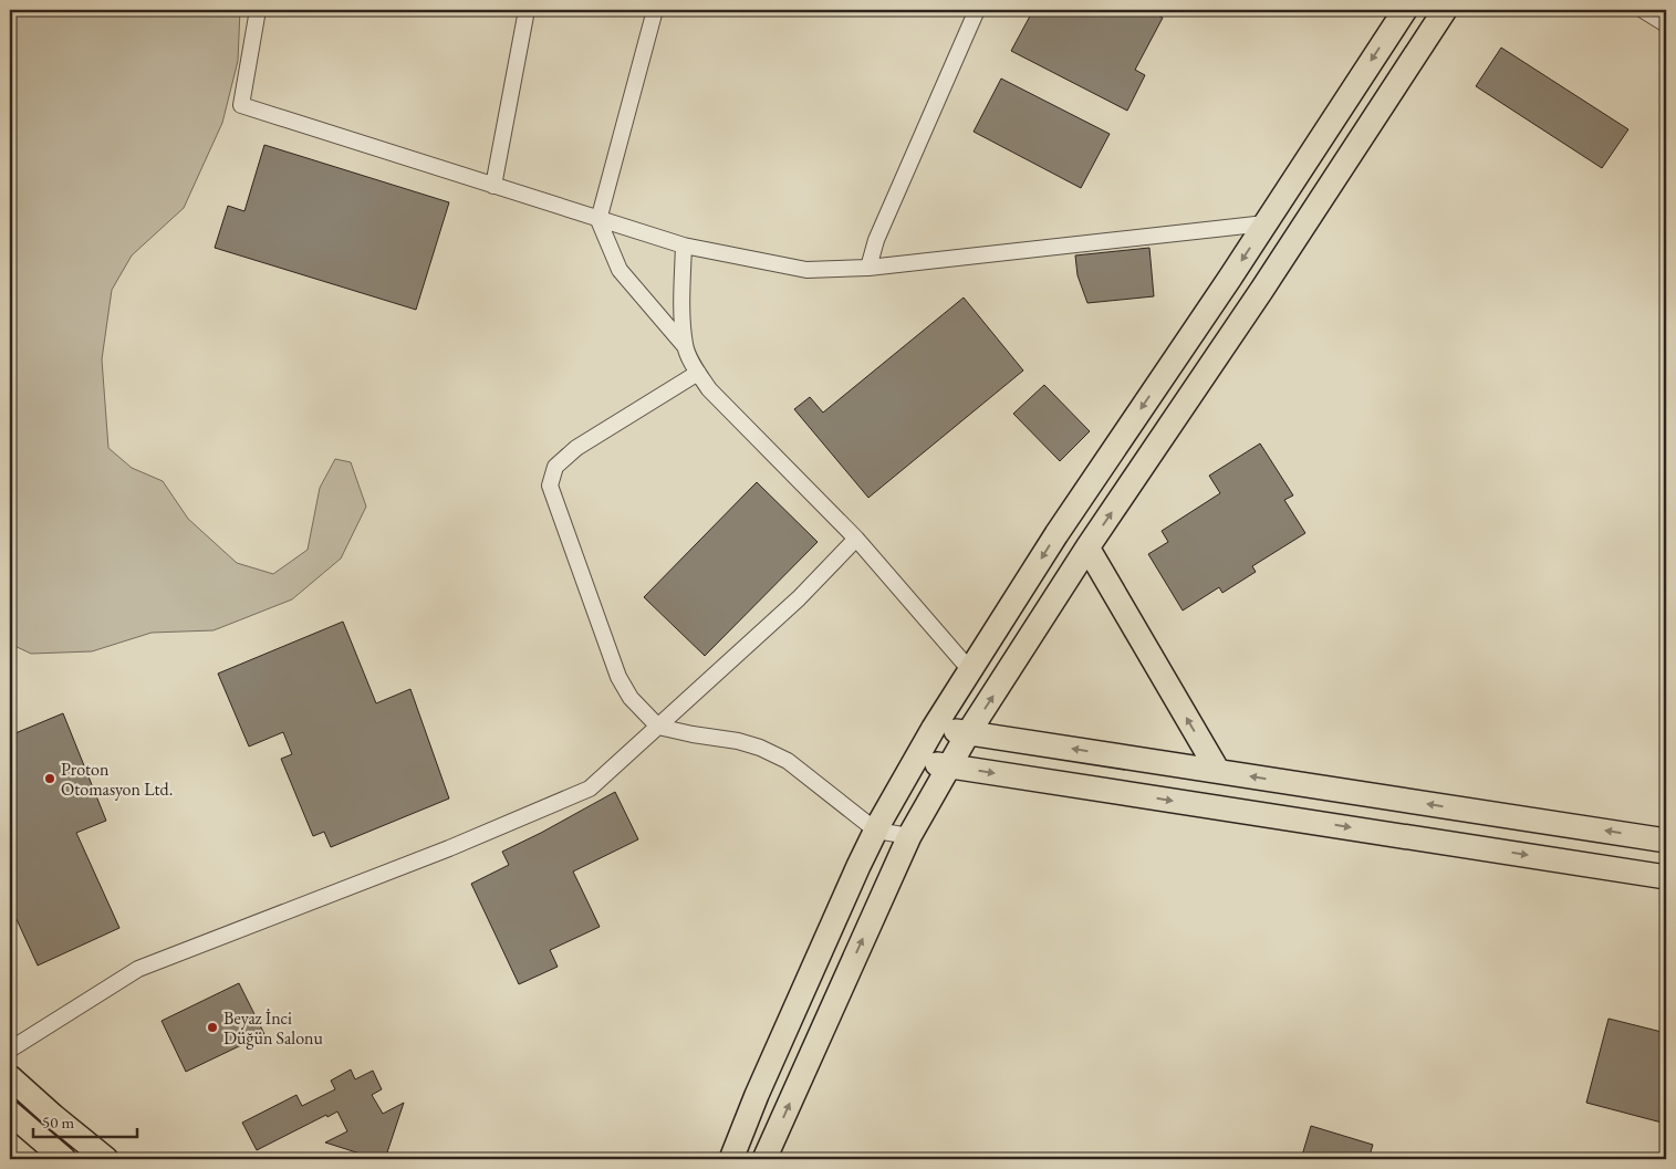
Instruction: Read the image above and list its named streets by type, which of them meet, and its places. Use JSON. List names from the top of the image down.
{
  "places": ["Proton Otomasyon Ltd.", "Beyaz İnci Düğün Salonu"],
  "scale_bar": "50 m"
}
